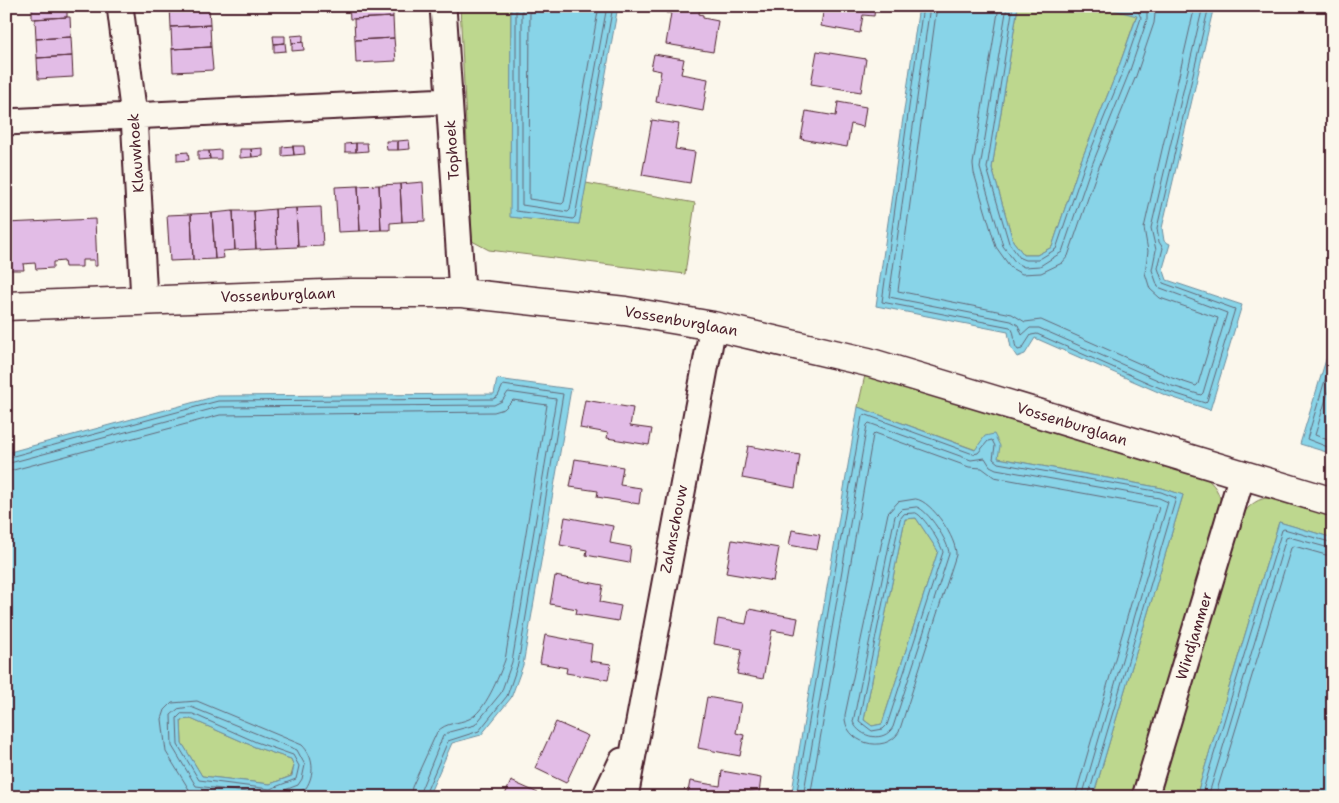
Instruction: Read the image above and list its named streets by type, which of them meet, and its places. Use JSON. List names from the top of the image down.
{
  "streets": {
    "street": [
      "Tophoek",
      "Klauwhoek",
      "Vossenburglaan",
      "Zalmschouw",
      "Windjammer"
    ]
  },
  "crossings": [
    ["Tophoek", "Vossenburglaan"],
    ["Klauwhoek", "Vossenburglaan"],
    ["Vossenburglaan", "Zalmschouw"],
    ["Vossenburglaan", "Windjammer"]
  ]
}
